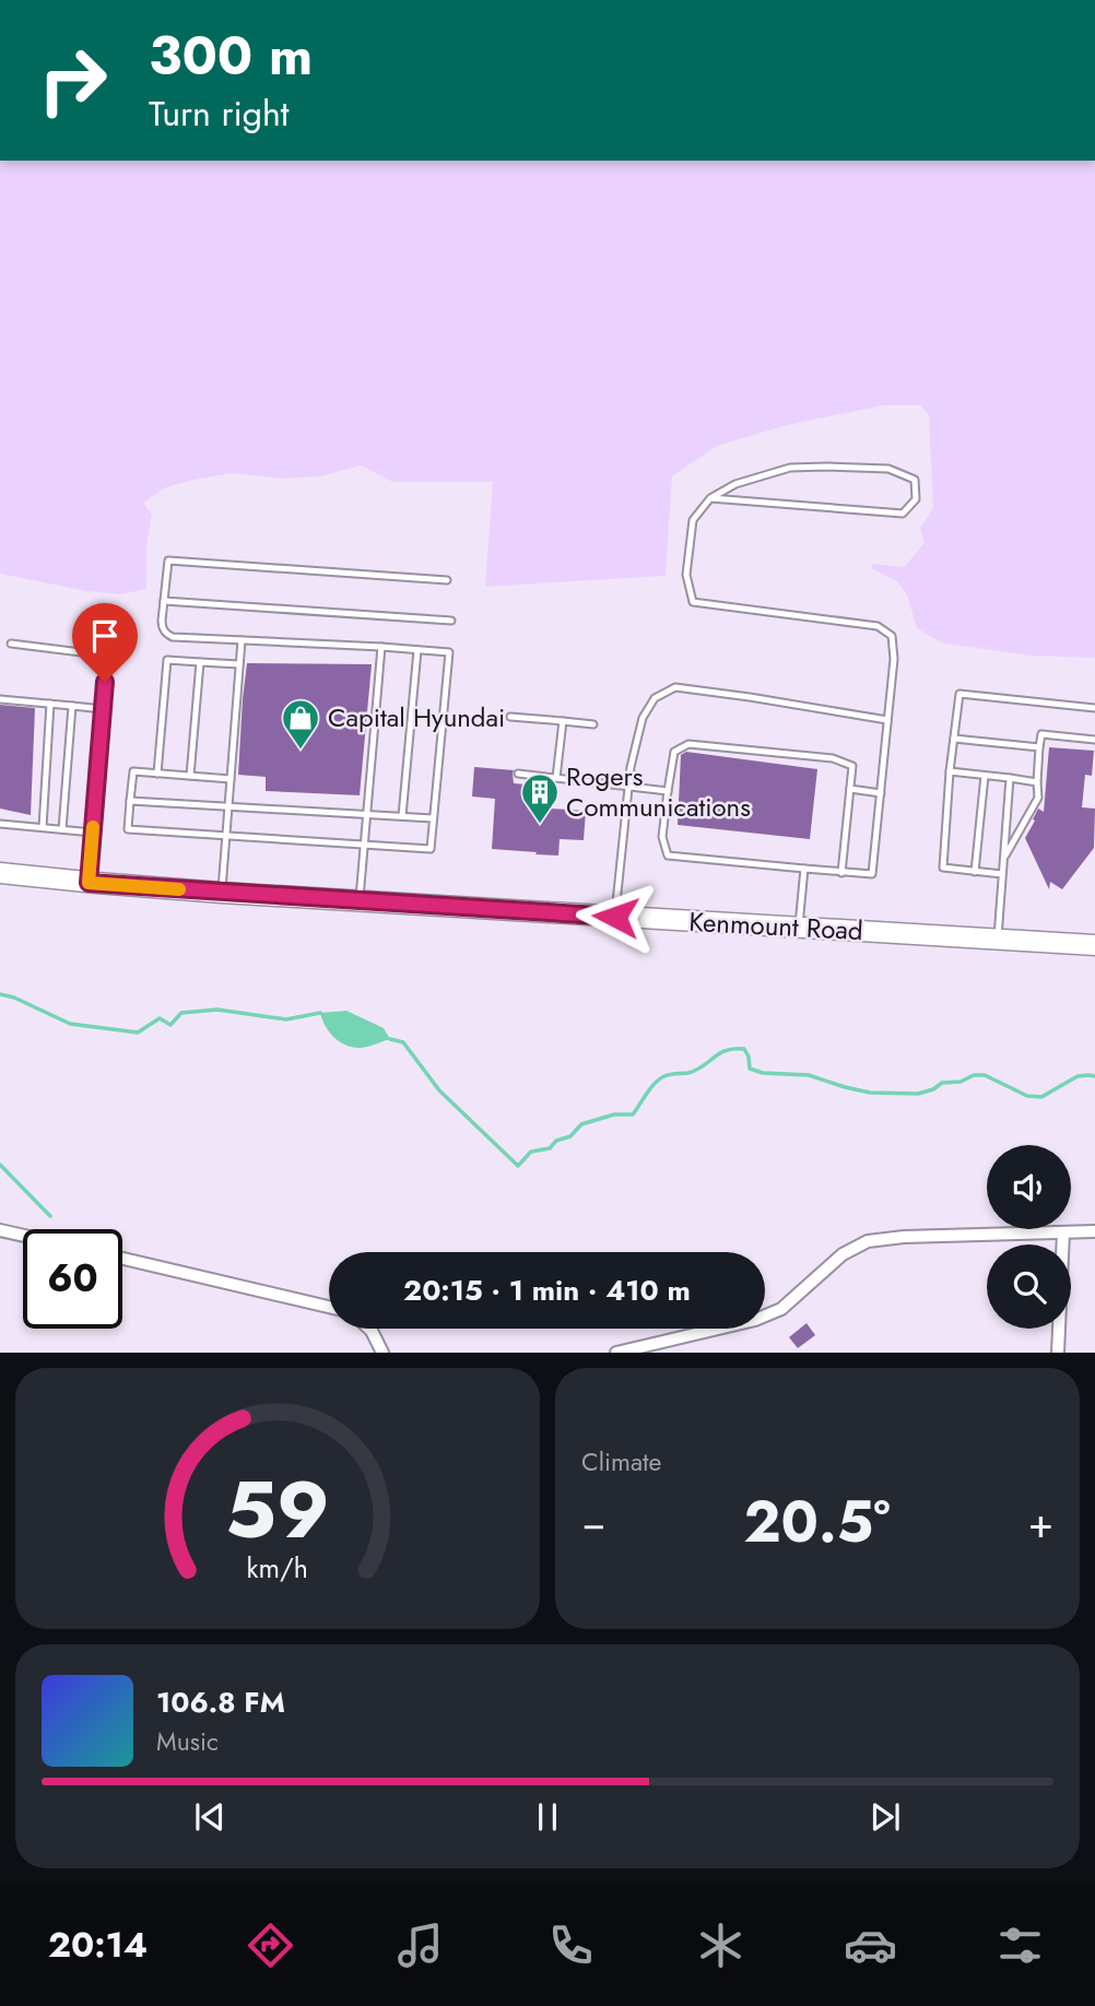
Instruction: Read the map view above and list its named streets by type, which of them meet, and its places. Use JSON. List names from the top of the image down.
{
  "streets": {
    "main road": ["Kenmount Road"]
  },
  "places": {
    "shop": ["Capital Hyundai"],
    "building": ["Rogers Communications"]
  },
  "page": {
    "turn": ["300 m", "Turn right"],
    "limit": "60",
    "trip": "20:15 · 1 min · 410 m",
    "tile": "Climate",
    "heat": ["−", "20.5°", "+"],
    "song": ["106.8 FM", "Music"],
    "tabs": "20:14",
    "gauge": ["59", "km/h"]
  }
}
